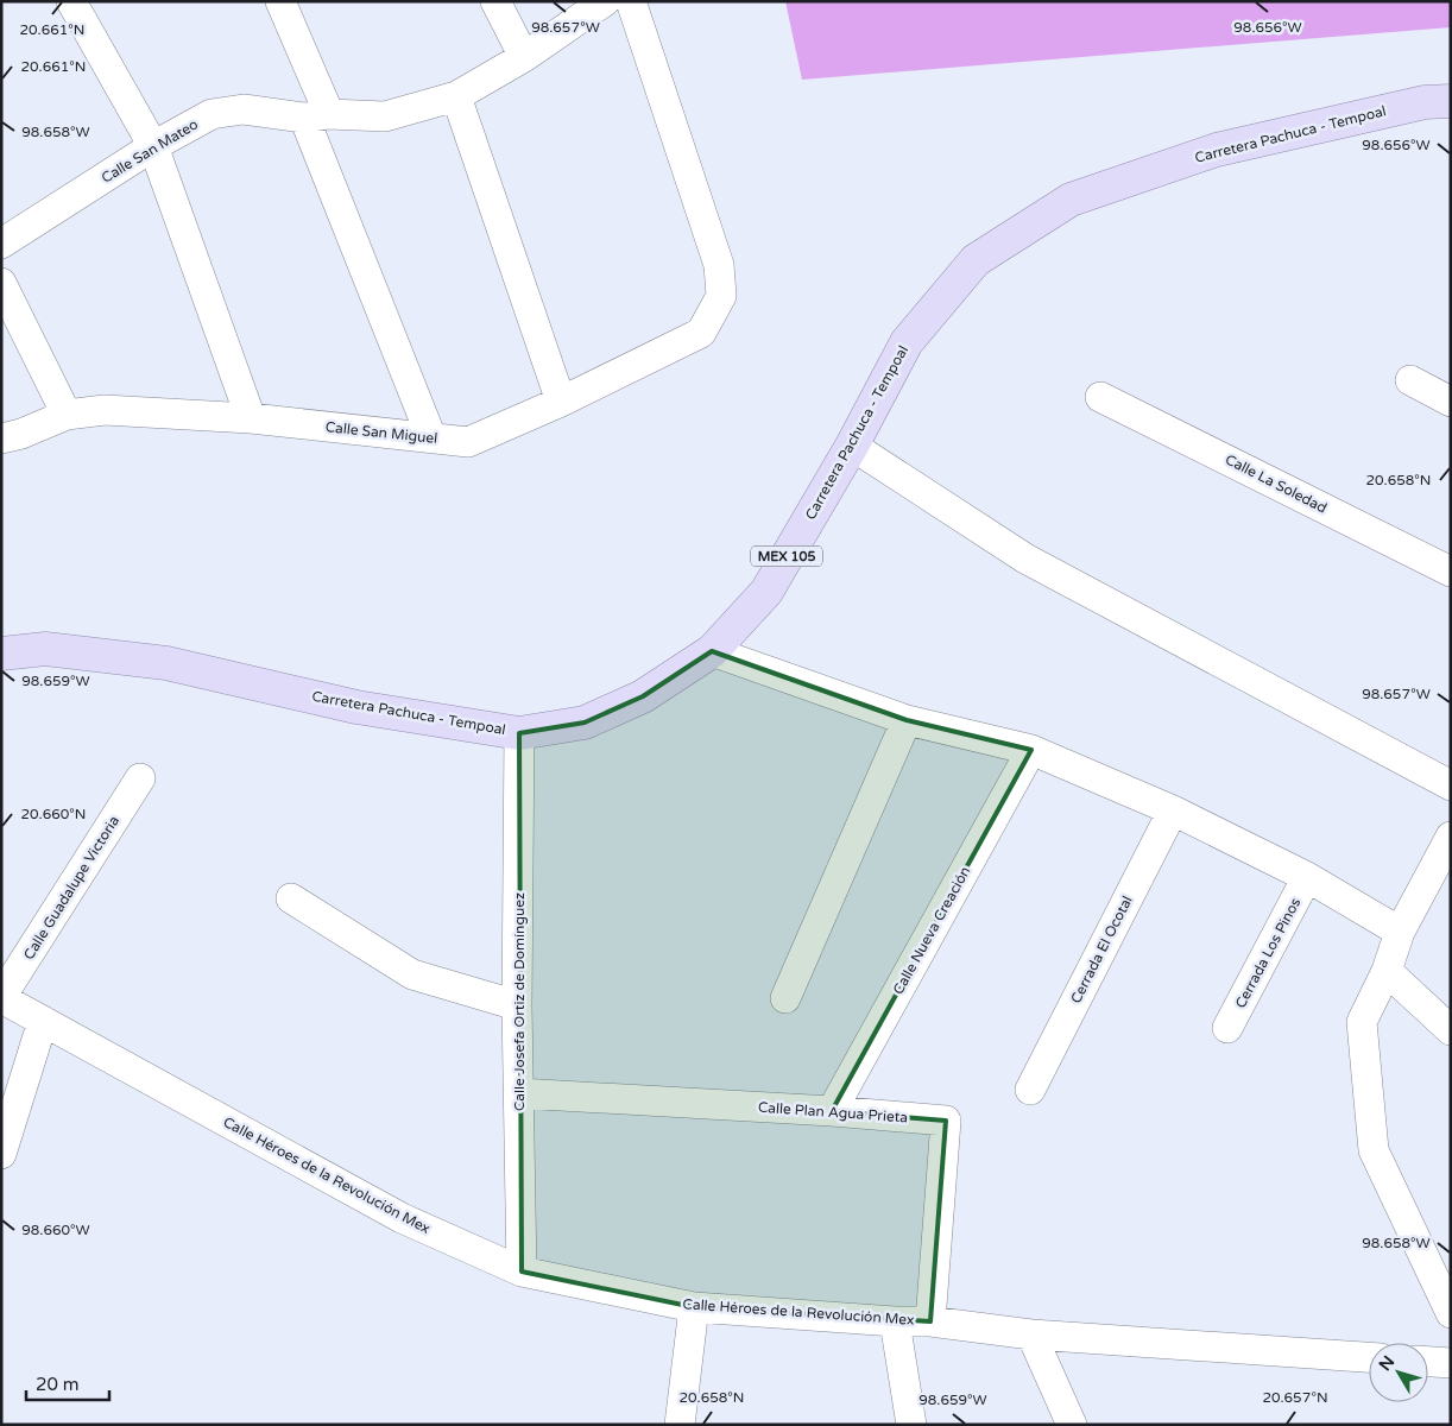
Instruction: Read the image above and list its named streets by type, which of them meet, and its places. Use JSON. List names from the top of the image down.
{
  "streets": {
    "main road": ["Carretera Pachuca - Tempoal", "MEX 105"],
    "street": [
      "Calle San Mateo",
      "Calle San Miguel",
      "Calle La Soledad",
      "Calle Guadalupe Victoria",
      "Calle Nueva Creación",
      "Cerrada El Ocotal",
      "Cerrada Los Pinos",
      "Calle Josefa Ortiz de Domínguez",
      "Calle Plan Agua Prieta",
      "Calle Héroes de la Revolución Mex"
    ]
  },
  "crossings": [
    ["Carretera Pachuca - Tempoal", "Calle Josefa Ortiz de Domínguez"],
    ["Calle Guadalupe Victoria", "Calle Héroes de la Revolución Mex"],
    ["Calle Nueva Creación", "Calle Plan Agua Prieta"],
    ["Calle Josefa Ortiz de Domínguez", "Calle Plan Agua Prieta"],
    ["Calle Josefa Ortiz de Domínguez", "Calle Héroes de la Revolución Mex"],
    ["Calle Plan Agua Prieta", "Calle Héroes de la Revolución Mex"]
  ],
  "scale_bar": "20 m",
  "north": "top left",
  "coordinates": [
    "98.657°W",
    "98.656°W",
    "20.661°N",
    "98.658°W",
    "20.658°N",
    "98.659°W",
    "20.660°N",
    "98.660°W",
    "20.657°N"
  ]
}
